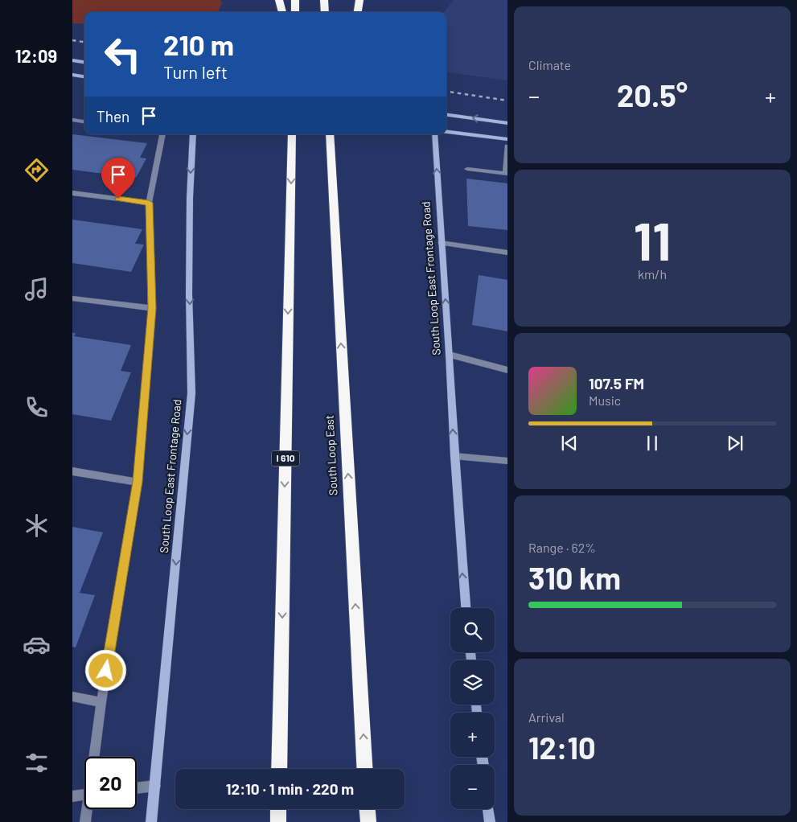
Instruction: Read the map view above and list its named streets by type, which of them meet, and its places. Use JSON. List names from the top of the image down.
{
  "streets": {
    "highway": ["South Loop East", "I 610"],
    "main road": ["South Loop East Frontage Road"]
  },
  "page": {
    "tabs": "12:09",
    "tile": [
      "Climate",
      ["11", "km/h"],
      ["Range · 62%", "310 km"],
      ["Arrival", "12:10"]
    ],
    "turn": ["210 m", "Turn left"],
    "heat": ["−", "20.5°", "+"],
    "then": "Then",
    "song": ["107.5 FM", "Music"],
    "map_buttons": ["+", "−"],
    "limit": "20",
    "trip": "12:10 · 1 min · 220 m"
  }
}
